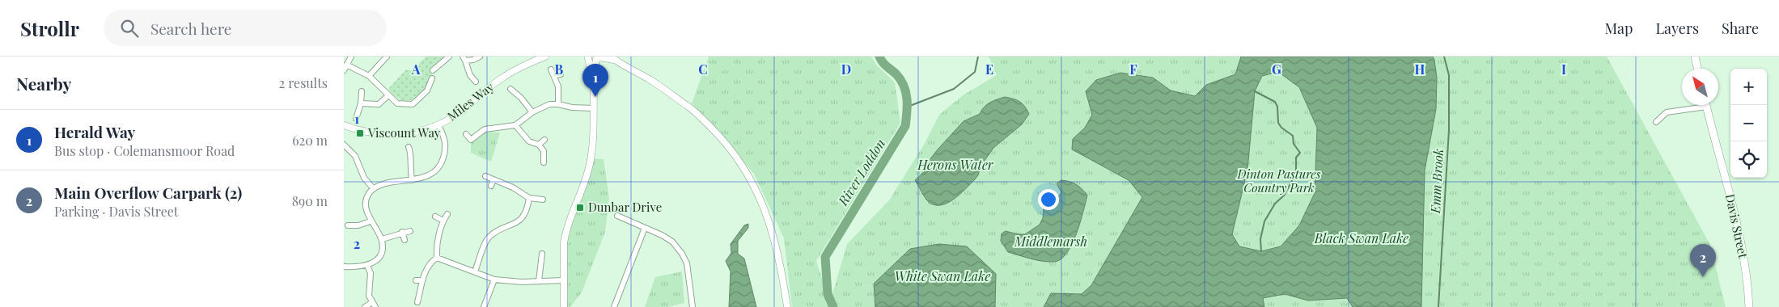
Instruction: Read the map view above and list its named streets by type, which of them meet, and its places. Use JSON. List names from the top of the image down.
{
  "streets": {
    "main road": ["Davis Street"],
    "street": ["Miles Way"]
  },
  "water": [
    "Herons Water",
    "River Loddon",
    "Emm Brook",
    "Black Swan Lake",
    "Middlemarsh",
    "White Swan Lake"
  ],
  "parks": ["Dinton Pastures Country Park"],
  "places": {
    "transit": ["Viscount Way", "Dunbar Drive"]
  },
  "north": "top left",
  "page": {
    "header": "Strollr",
    "search": "Search here",
    "nav": ["Map", "Layers", "Share"],
    "heading": ["Nearby", "2 results"],
    "pins": ["1", "2"],
    "map_buttons": ["+", "−"],
    "list": [
      {
        "mark": "1",
        "name": "Herald Way",
        "note": "Bus stop · Colemansmoor Road",
        "value": "620 m"
      },
      {
        "mark": "2",
        "name": "Main Overflow Carpark (2)",
        "note": "Parking · Davis Street",
        "value": "890 m"
      }
    ]
  },
  "grid": {
    "columns": [
      "A",
      "B",
      "C",
      "D",
      "E",
      "F",
      "G",
      "H",
      "I"
    ],
    "rows": ["1", "2"]
  }
}
